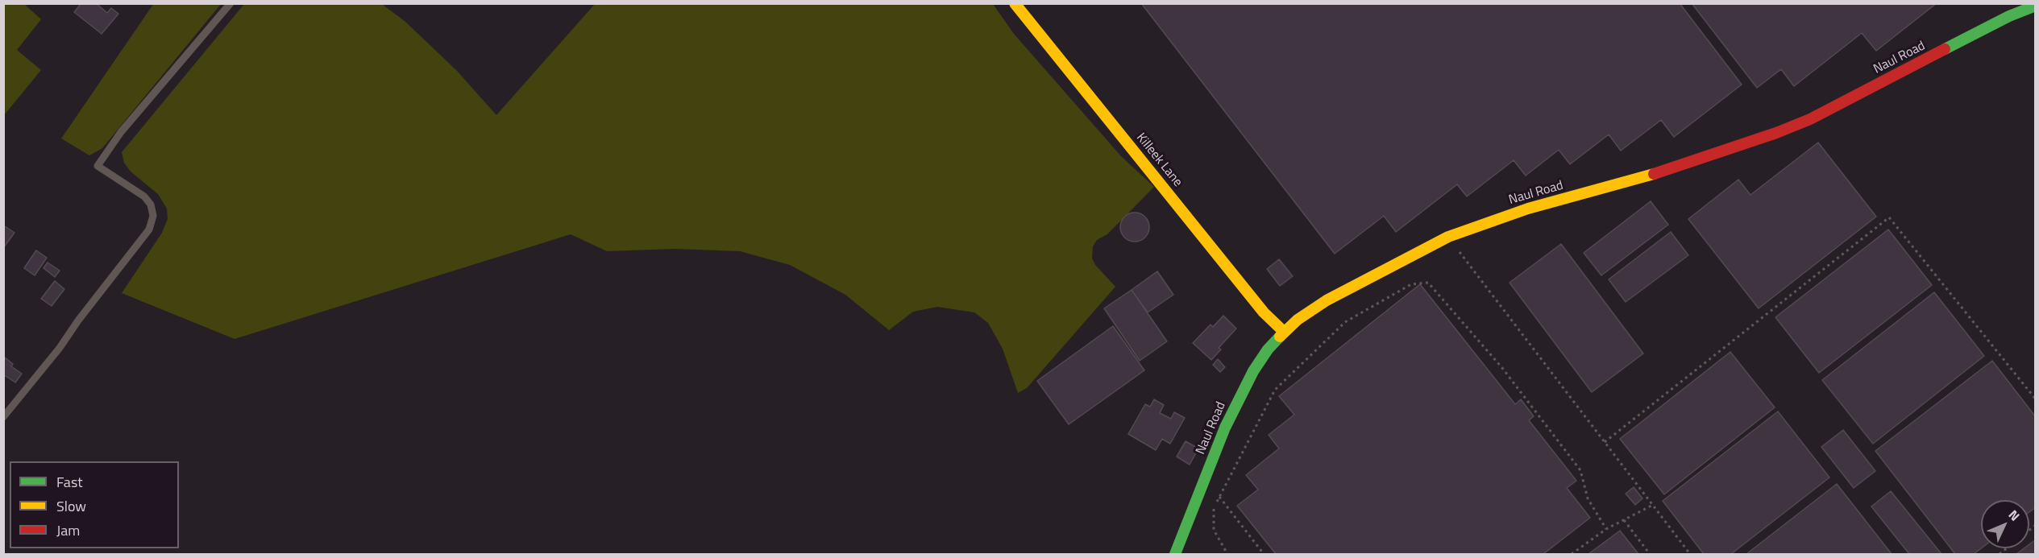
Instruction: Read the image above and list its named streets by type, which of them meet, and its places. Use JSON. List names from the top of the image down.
{
  "streets": {
    "main road": ["Naul Road", "Killeek Lane"]
  },
  "crossings": [
    ["Naul Road", "Killeek Lane"]
  ],
  "legend": ["Fast", "Slow", "Jam"],
  "north": "top right"
}
